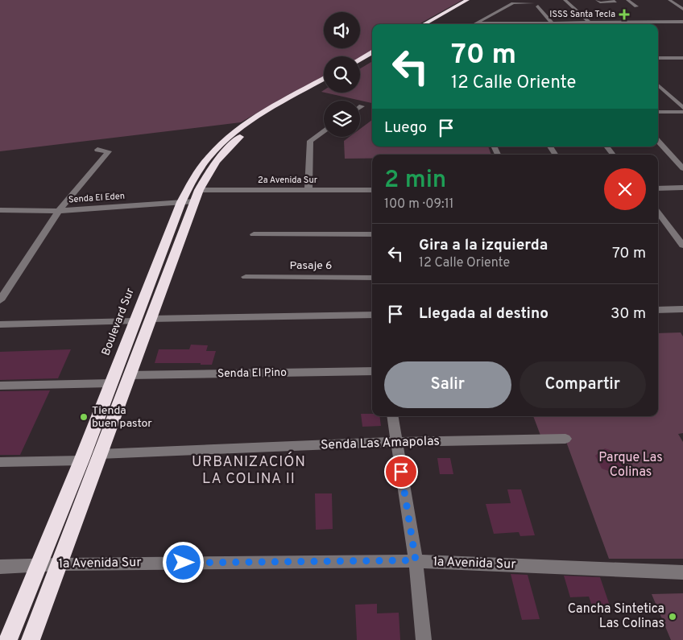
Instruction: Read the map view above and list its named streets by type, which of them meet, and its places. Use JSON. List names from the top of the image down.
{
  "streets": {
    "highway": ["Boulevard Sur"],
    "street": [
      "2a Avenida Sur",
      "Senda El Eden",
      "Pasaje 6",
      "Senda El Pino",
      "Senda Las Amapolas",
      "1a Avenida Sur"
    ]
  },
  "crossings": [
    ["2a Avenida Sur", "Boulevard Sur"],
    ["Senda El Eden", "Boulevard Sur"],
    ["Boulevard Sur", "Senda El Pino"],
    ["Boulevard Sur", "Senda Las Amapolas"],
    ["Boulevard Sur", "1a Avenida Sur"]
  ],
  "districts": ["URBANIZACIÓN LA COLINA II"],
  "parks": ["Parque Las Colinas"],
  "places": {
    "health": ["ISSS Santa Tecla"],
    "other": ["Tienda buen pastor", "Cancha Sintetica Las Colinas"]
  },
  "page": {
    "turn": ["70 m", "12 Calle Oriente"],
    "then": "Luego",
    "heading": ["2 min", "100 m · 09:11"],
    "list": [
      {
        "name": "Gira a la izquierda",
        "note": "12 Calle Oriente",
        "value": "70 m"
      },
      {
        "name": "Llegada al destino",
        "value": "30 m"
      }
    ],
    "buttons": ["Salir", "Compartir"]
  }
}
